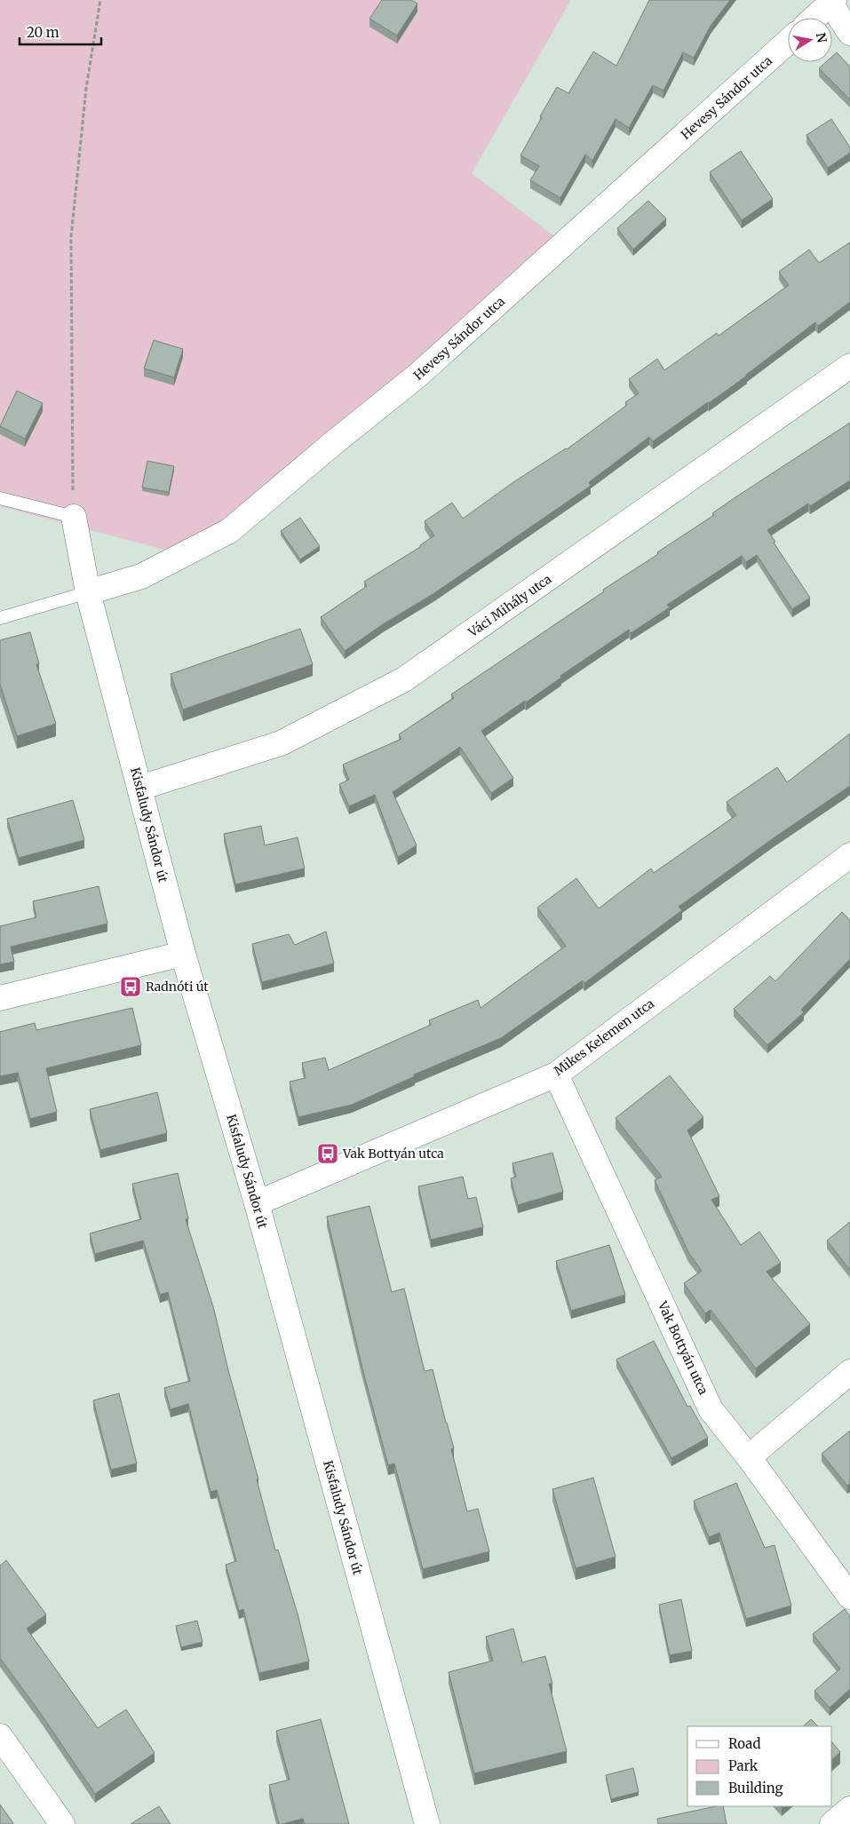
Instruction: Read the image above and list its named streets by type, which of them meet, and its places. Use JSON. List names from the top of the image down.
{
  "streets": {
    "street": [
      "Hevesy Sándor utca",
      "Váci Mihály utca",
      "Kisfaludy Sándor út",
      "Mikes Kelemen utca",
      "Vak Bottyán utca"
    ]
  },
  "crossings": [
    ["Hevesy Sándor utca", "Kisfaludy Sándor út"],
    ["Váci Mihály utca", "Kisfaludy Sándor út"],
    ["Kisfaludy Sándor út", "Mikes Kelemen utca"],
    ["Mikes Kelemen utca", "Vak Bottyán utca"]
  ],
  "places": {
    "bus stop": ["Radnóti út", "Vak Bottyán utca"]
  },
  "legend": ["Road", "Park", "Building"],
  "scale_bar": "20 m",
  "north": "right"
}
